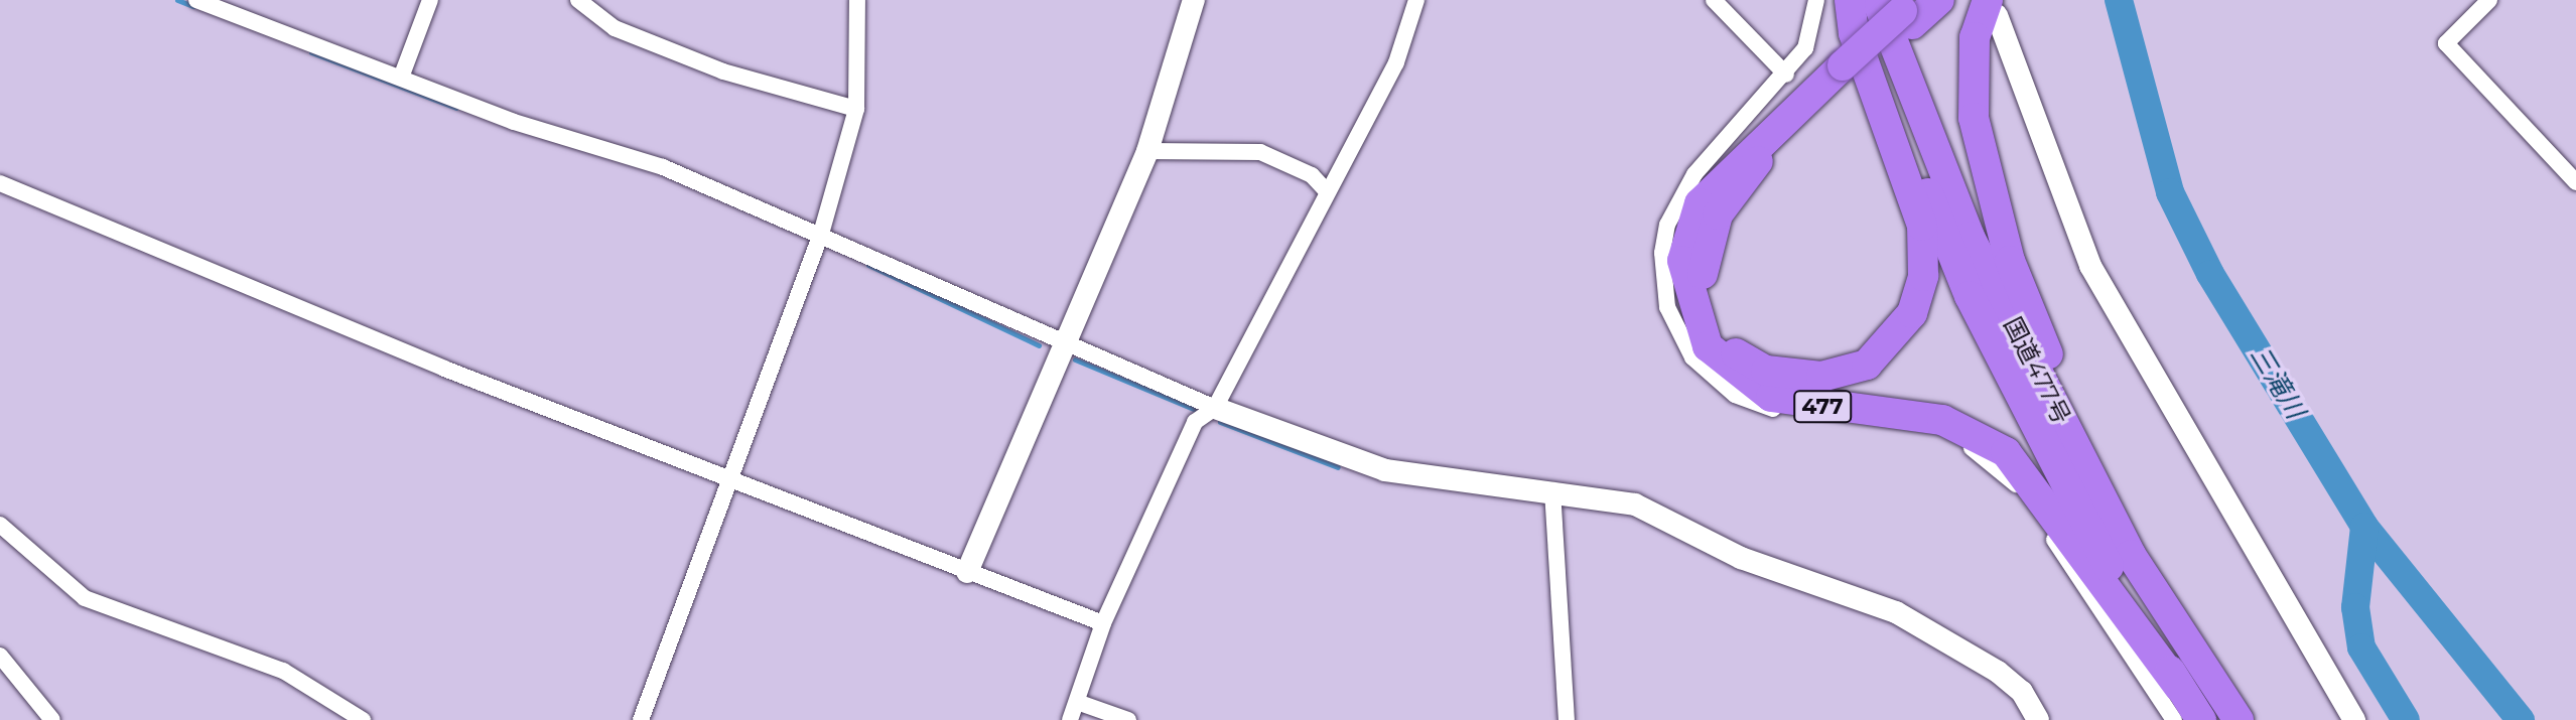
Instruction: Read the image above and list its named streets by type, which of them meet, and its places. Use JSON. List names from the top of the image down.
{
  "streets": {
    "highway": ["国道477号", "477"]
  },
  "crossings": [
    ["国道477号", "477"]
  ],
  "water": ["三滝川"]
}
